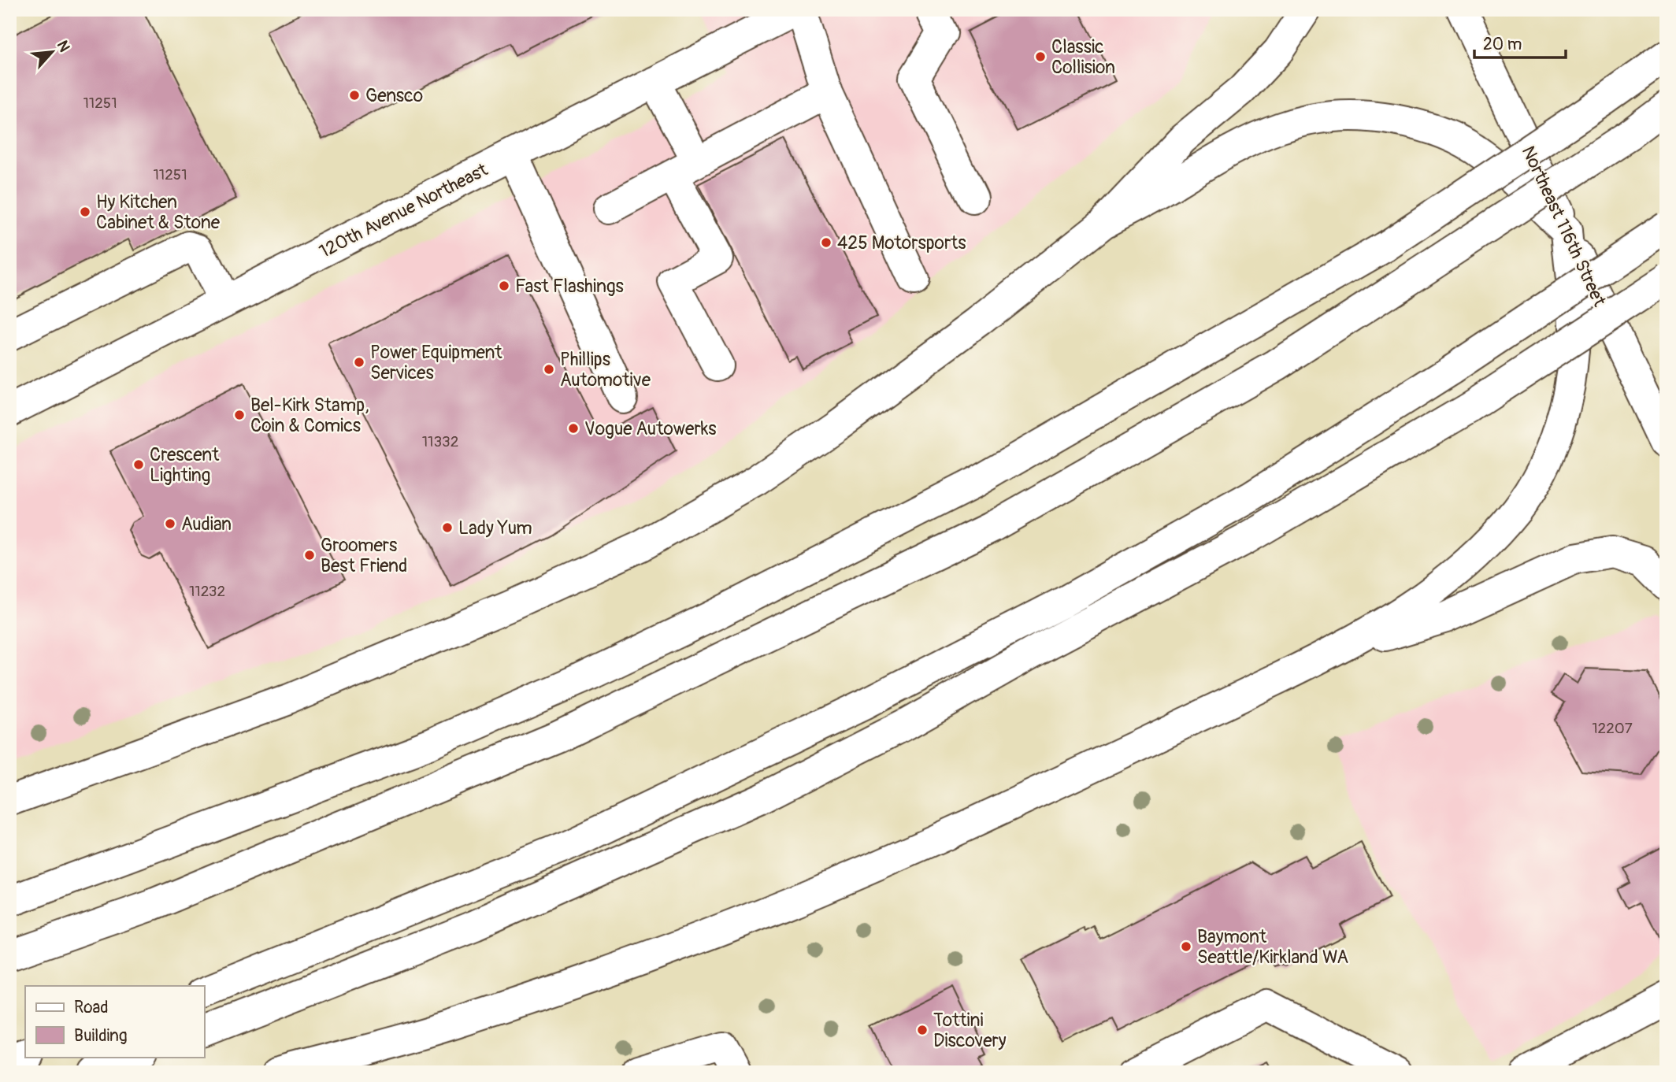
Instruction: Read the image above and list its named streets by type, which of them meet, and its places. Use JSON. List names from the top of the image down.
{
  "streets": {
    "main road": ["120th Avenue Northeast", "Northeast 116th Street"]
  },
  "places": [
    "Classic Collision",
    "Gensco",
    "Hy Kitchen Cabinet & Stone",
    "425 Motorsports",
    "Fast Flashings",
    "Power Equipment Services",
    "Phillips Automotive",
    "Bel-Kirk Stamp, Coin & Comics",
    "Vogue Autowerks",
    "Crescent Lighting",
    "Audian",
    "Lady Yum",
    "Groomers Best Friend",
    "Baymont Seattle/Kirkland WA",
    "Tottini Discovery"
  ],
  "house_numbers": [
    "11251",
    "11251",
    "11332",
    "11232",
    "12207"
  ],
  "legend": ["Road", "Building"],
  "scale_bar": "20 m",
  "north": "top right"
}
